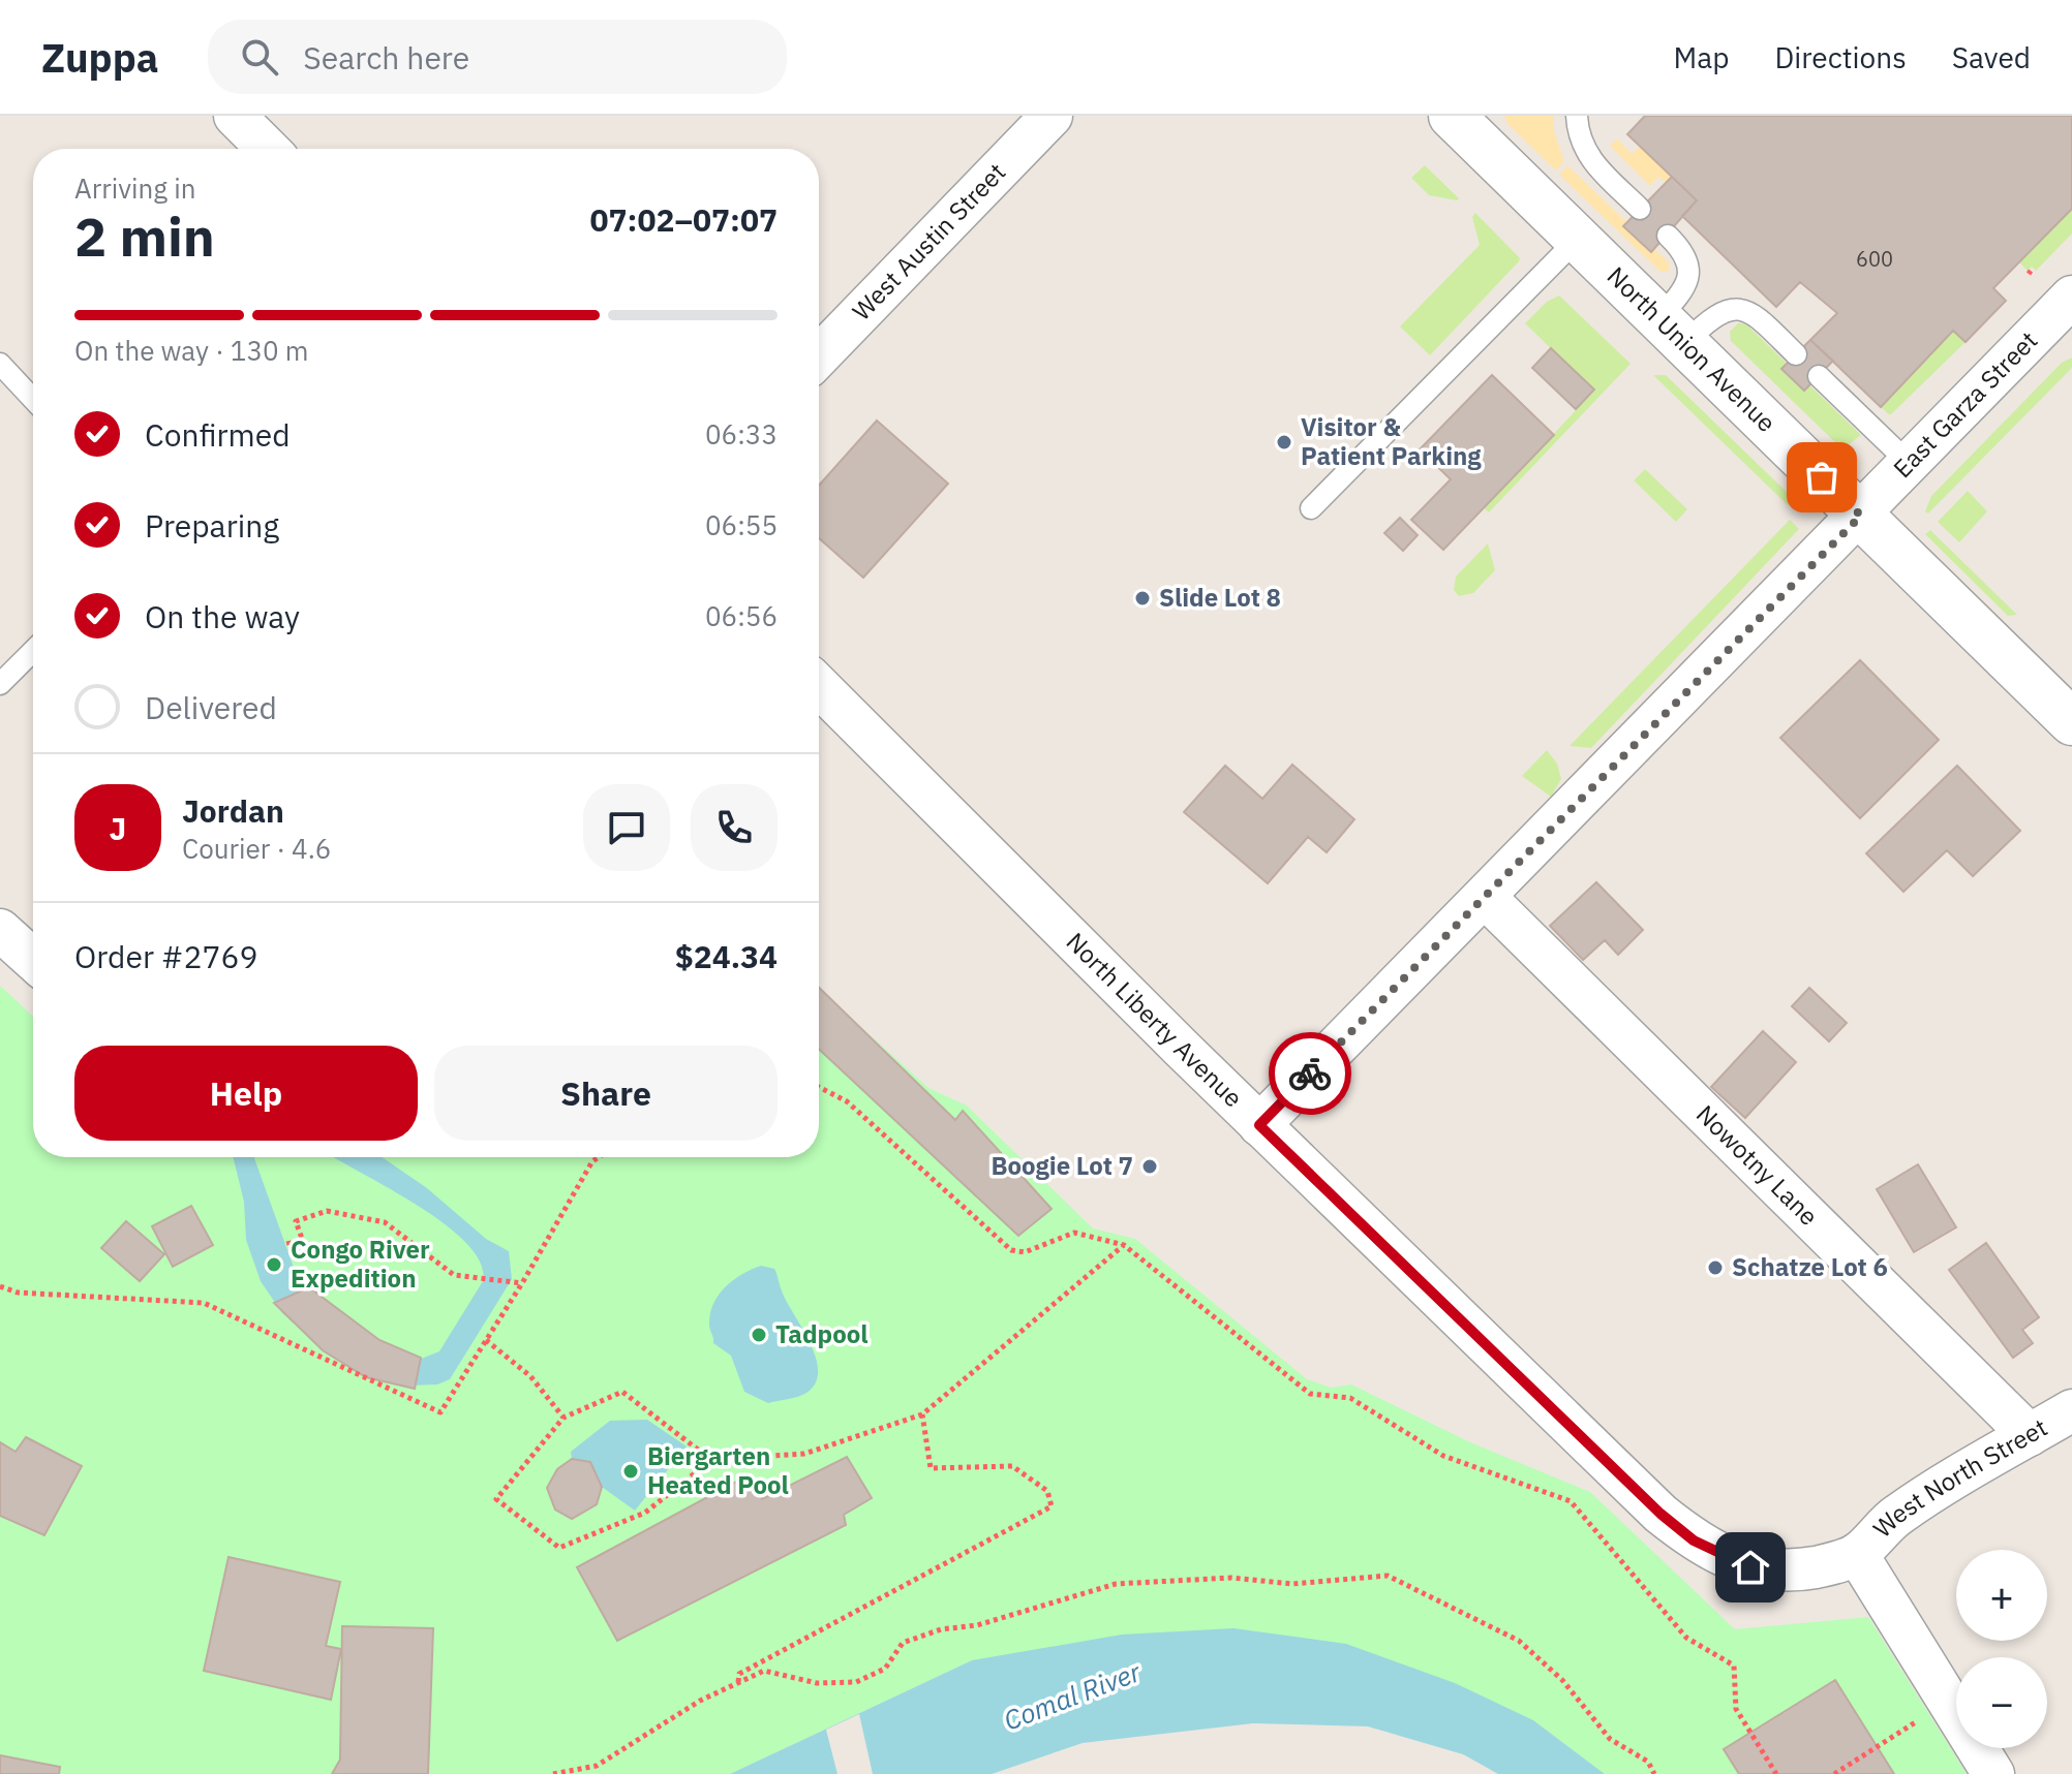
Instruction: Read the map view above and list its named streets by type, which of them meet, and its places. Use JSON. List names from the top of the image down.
{
  "streets": {
    "street": [
      "West Austin Street",
      "North Union Avenue",
      "East Garza Street",
      "North Liberty Avenue",
      "Nowotny Lane",
      "West North Street"
    ]
  },
  "crossings": [
    ["North Union Avenue", "East Garza Street"],
    ["East Garza Street", "North Liberty Avenue"],
    ["East Garza Street", "Nowotny Lane"],
    ["North Liberty Avenue", "West North Street"],
    ["Nowotny Lane", "West North Street"]
  ],
  "water": ["Comal River"],
  "places": [
    "Visitor & Patient Parking",
    "Slide Lot 8",
    "Boogie Lot 7",
    "Congo River Expedition",
    "Schatze Lot 6",
    "Tadpool",
    "Biergarten Heated Pool"
  ],
  "house_numbers": ["600"],
  "page": {
    "header": "Zuppa",
    "search": "Search here",
    "nav": ["Map", "Directions", "Saved"],
    "heading": ["2 min", "Arriving in", "07:02–07:07"],
    "panel": [
      "Jordan",
      "Courier · 4.6",
      "Order #2769",
      "$24.34"
    ],
    "bar": "On the way · 130 m",
    "list": [
      ["Confirmed", "06:33"],
      ["Preparing", "06:55"],
      ["On the way", "06:56"],
      "Delivered"
    ],
    "round": "J",
    "buttons": ["Help", "Share"],
    "map_buttons": ["+", "−"]
  }
}
